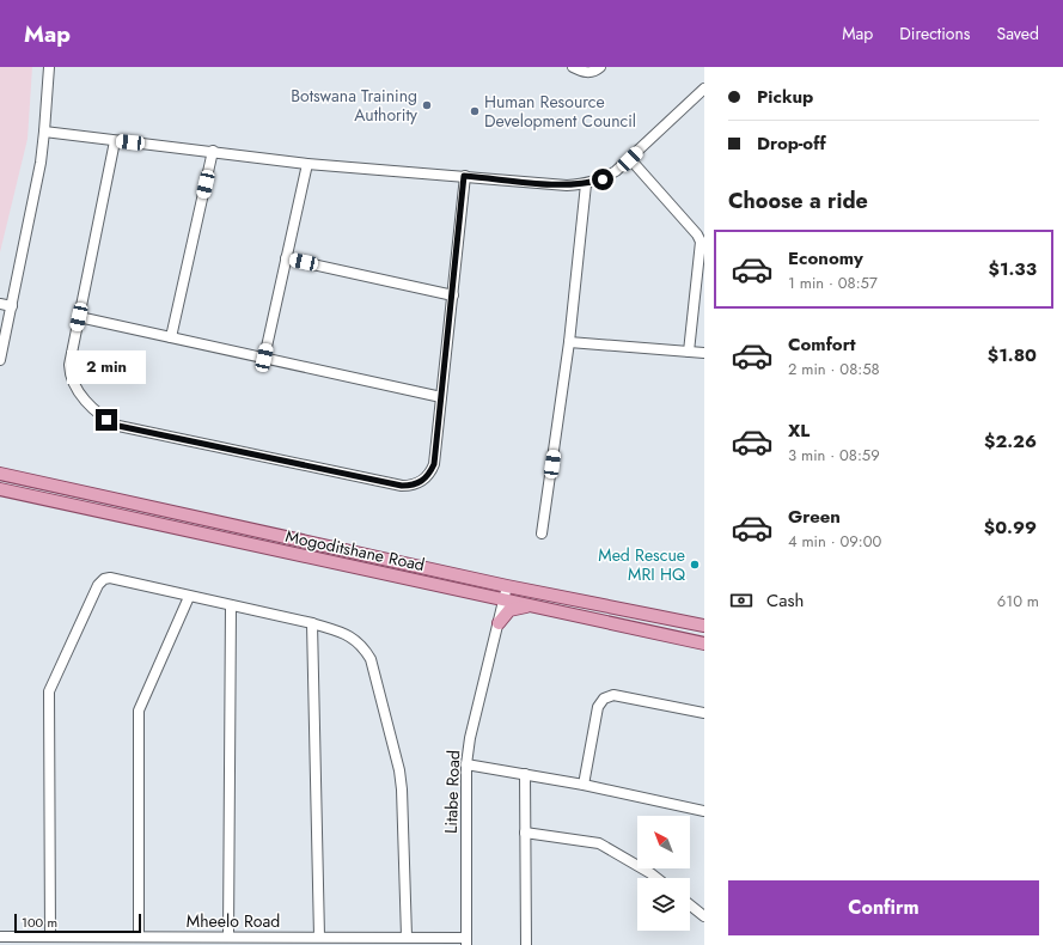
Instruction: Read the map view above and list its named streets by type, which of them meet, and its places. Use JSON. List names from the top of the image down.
{
  "streets": {
    "main road": ["Mogoditshane Road"],
    "street": ["Litabe Road", "Mheelo Road"]
  },
  "crossings": [
    ["Mogoditshane Road", "Litabe Road"],
    ["Litabe Road", "Mheelo Road"]
  ],
  "places": ["Botswana Training Authority", "Human Resource Development Council", "Med Rescue MRI HQ"],
  "scale_bar": "100 m",
  "north": "top left",
  "page": {
    "header": "Map",
    "nav": ["Map", "Directions", "Saved"],
    "banner": ["Pickup", "Drop-off"],
    "heading": "Choose a ride",
    "list": [
      {
        "name": "Economy",
        "note": "1 min · 08:57",
        "value": "$1.33"
      },
      {
        "name": "Comfort",
        "note": "2 min · 08:58",
        "value": "$1.80"
      },
      {
        "name": "XL",
        "note": "3 min · 08:59",
        "value": "$2.26"
      },
      {
        "name": "Green",
        "note": "4 min · 09:00",
        "value": "$0.99"
      }
    ],
    "bubble": "2 min",
    "pay": ["Cash", "610 m"],
    "buttons": "Confirm",
    "scale": "100 m"
  }
}
